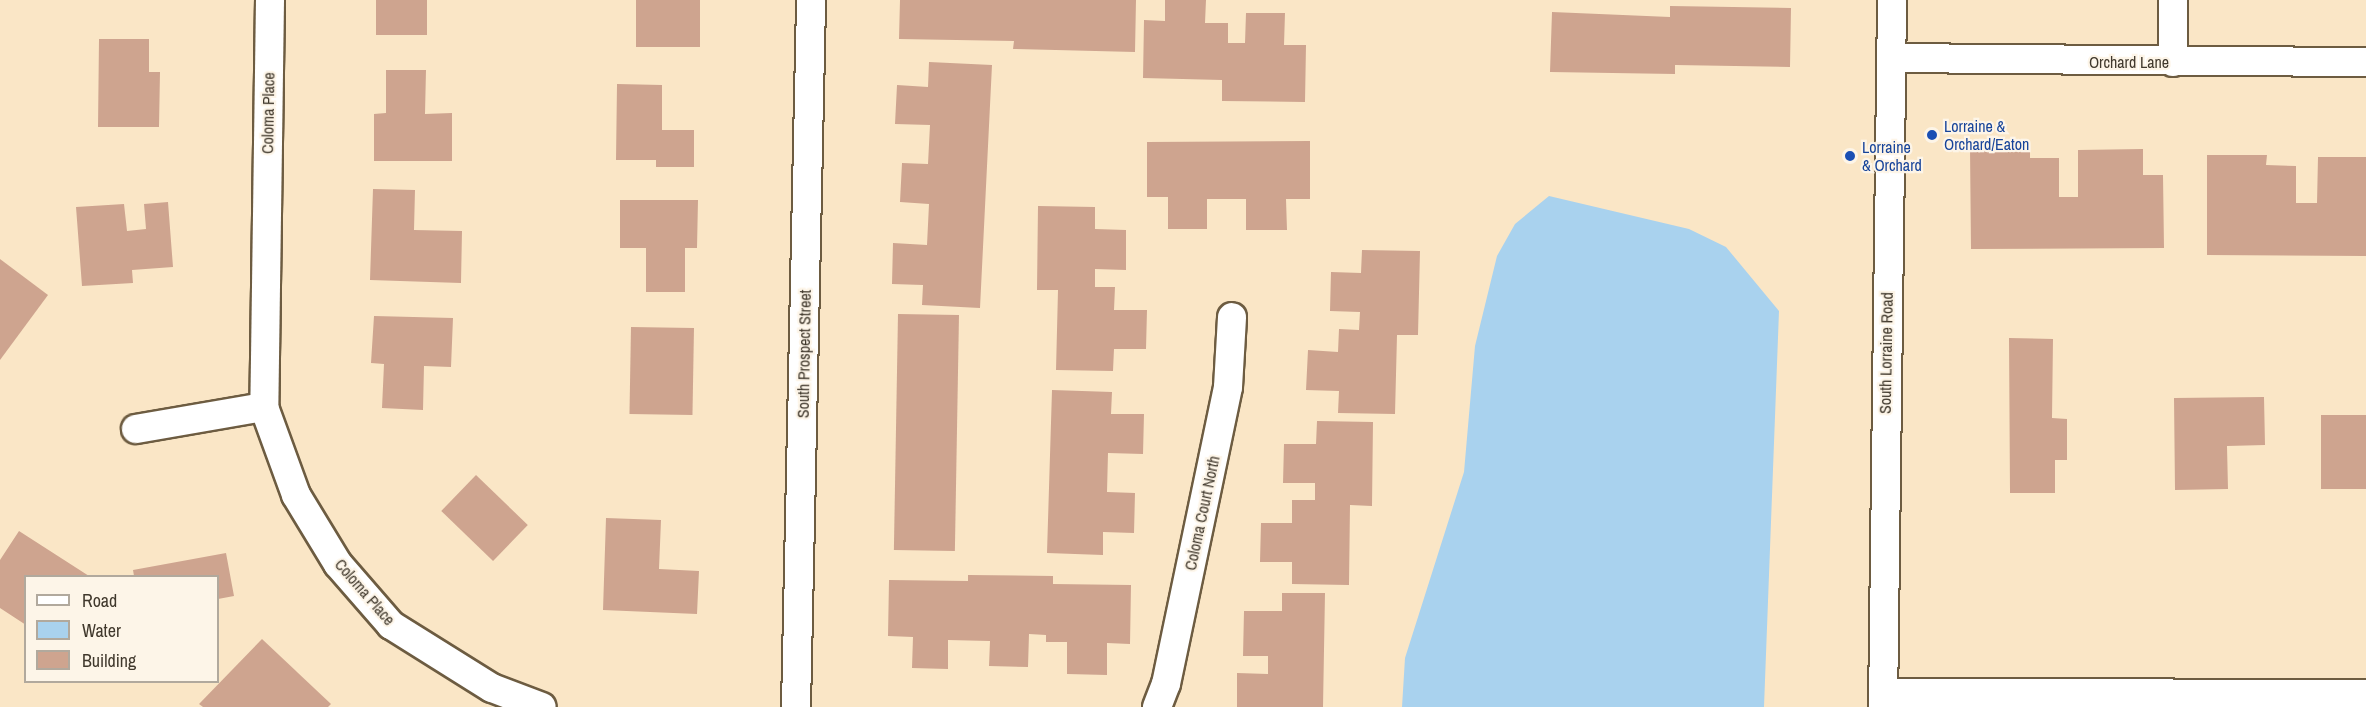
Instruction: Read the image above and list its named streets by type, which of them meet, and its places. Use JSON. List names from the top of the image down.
{
  "streets": {
    "street": [
      "Orchard Lane",
      "Coloma Place",
      "South Lorraine Road",
      "South Prospect Street",
      "Coloma Court North"
    ]
  },
  "crossings": [
    ["Orchard Lane", "South Lorraine Road"]
  ],
  "places": ["Lorraine & Orchard/Eaton", "Lorraine & Orchard"],
  "legend": ["Road", "Water", "Building"]
}
